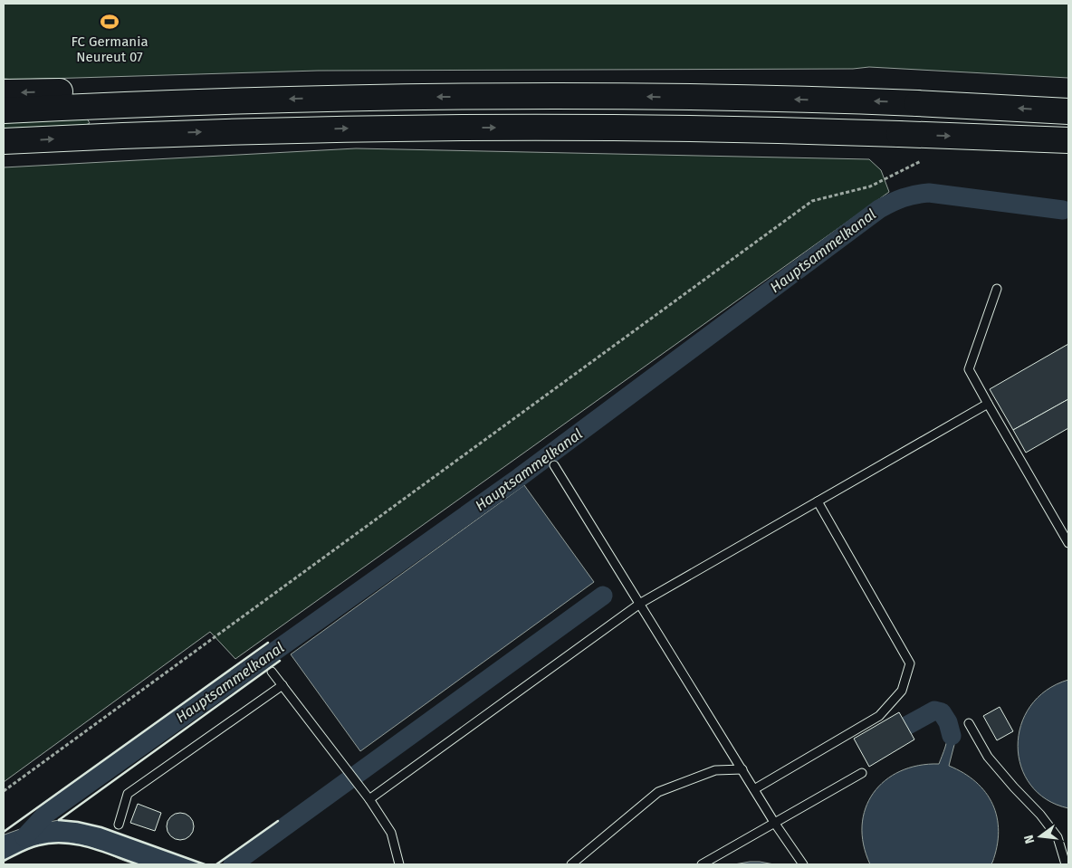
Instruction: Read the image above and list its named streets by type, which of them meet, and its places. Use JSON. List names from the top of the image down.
{
  "water": ["Hauptsammelkanal"],
  "places": {
    "sports": ["FC Germania Neureut 07"]
  },
  "north": "left"
}
